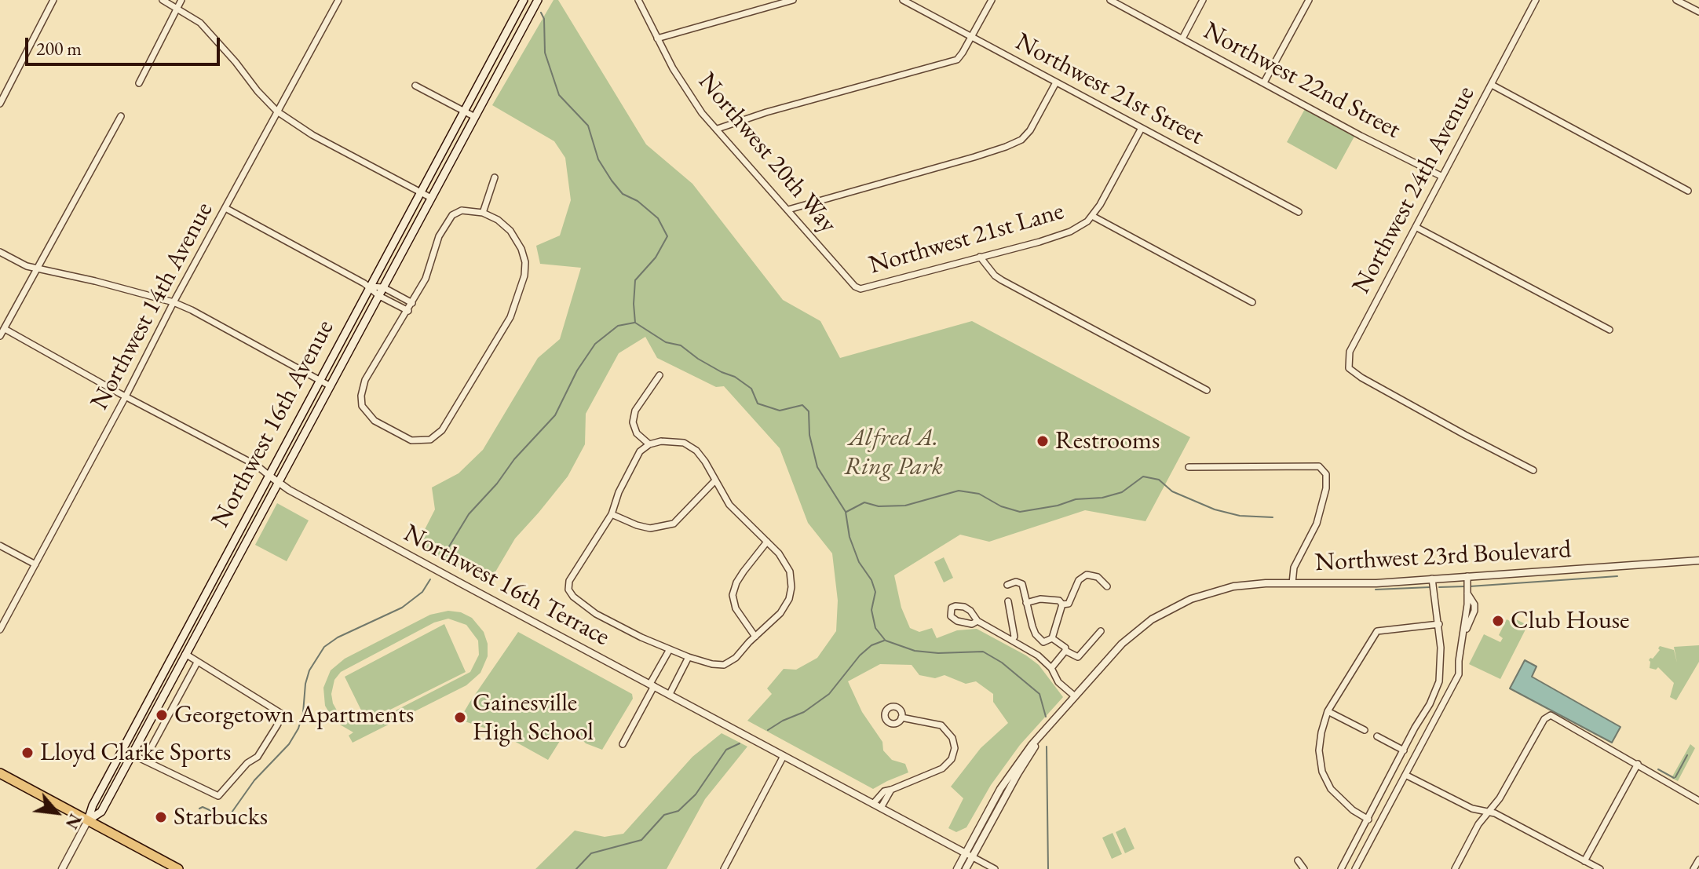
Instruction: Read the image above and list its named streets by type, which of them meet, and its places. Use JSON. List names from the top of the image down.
{
  "streets": {
    "main road": ["Northwest 16th Avenue"],
    "street": [
      "Northwest 22nd Street",
      "Northwest 21st Street",
      "Northwest 20th Way",
      "Northwest 24th Avenue",
      "Northwest 21st Lane",
      "Northwest 14th Avenue",
      "Northwest 23rd Boulevard",
      "Northwest 16th Terrace"
    ]
  },
  "crossings": [
    ["Northwest 22nd Street", "Northwest 24th Avenue"],
    ["Northwest 21st Street", "Northwest 21st Lane"],
    ["Northwest 20th Way", "Northwest 21st Lane"],
    ["Northwest 14th Avenue", "Northwest 16th Terrace"],
    ["Northwest 16th Avenue", "Northwest 16th Terrace"],
    ["Northwest 23rd Boulevard", "Northwest 16th Terrace"]
  ],
  "parks": ["Alfred A. Ring Park"],
  "places": [
    "Restrooms",
    "Club House",
    "Georgetown Apartments",
    "Gainesville High School",
    "Lloyd Clarke Sports",
    "Starbucks"
  ],
  "scale_bar": "200 m",
  "north": "bottom right"
}
